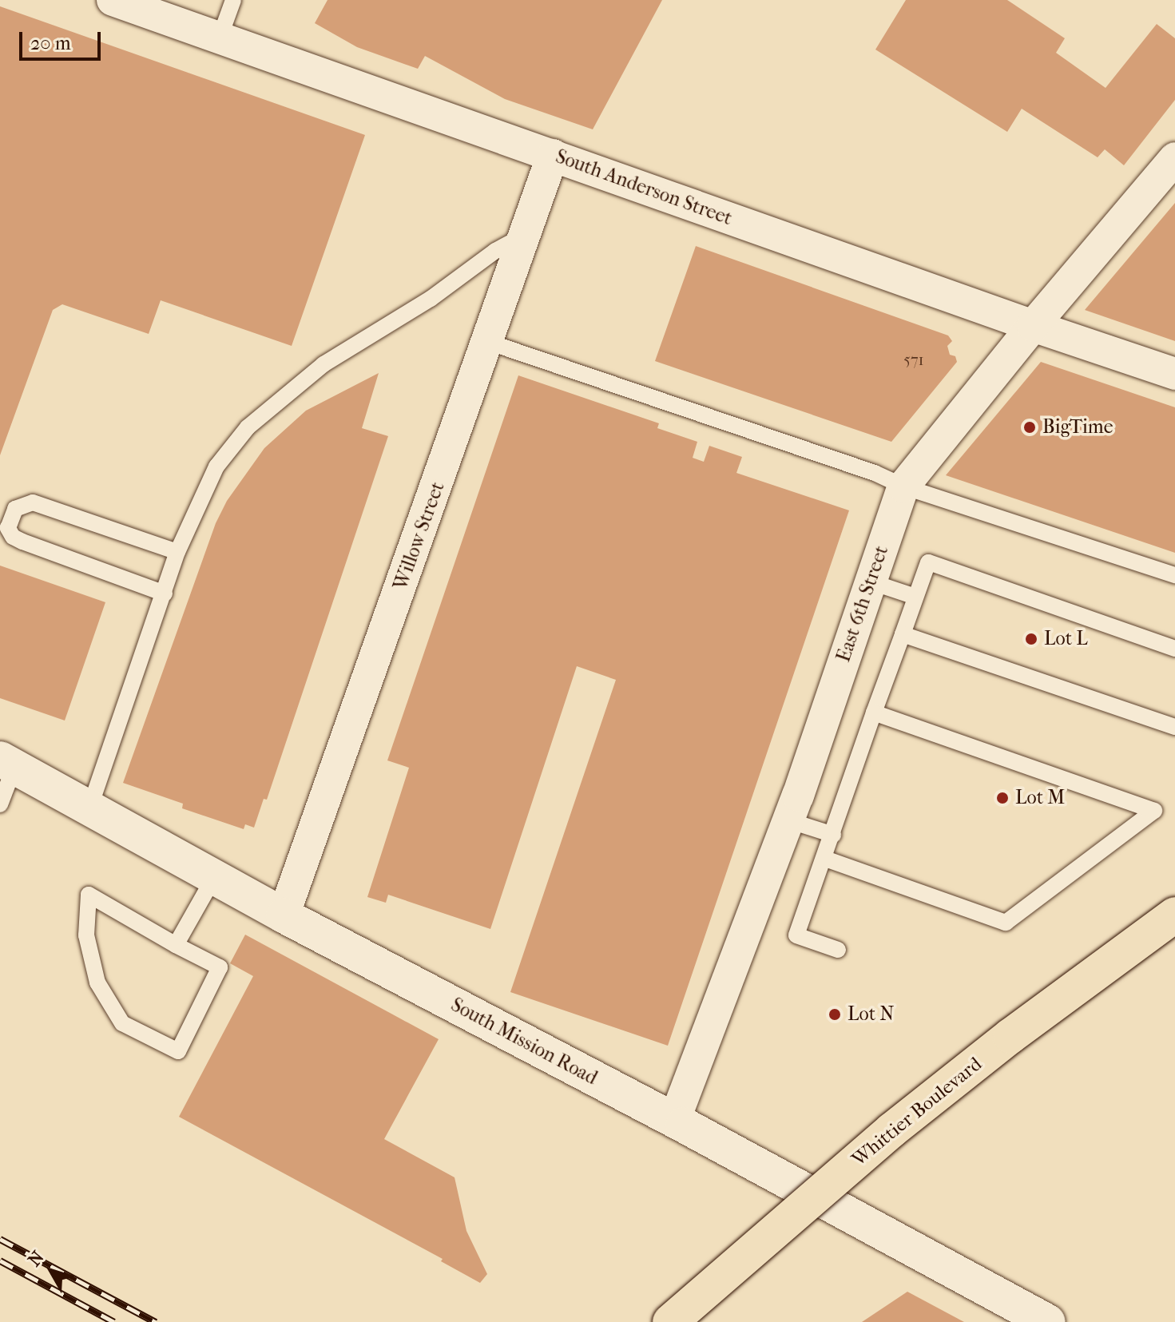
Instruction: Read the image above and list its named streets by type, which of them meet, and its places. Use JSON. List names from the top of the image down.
{
  "streets": {
    "main road": ["Whittier Boulevard"],
    "street": [
      "South Anderson Street",
      "Willow Street",
      "East 6th Street",
      "South Mission Road"
    ]
  },
  "crossings": [
    ["South Anderson Street", "Willow Street"],
    ["South Anderson Street", "East 6th Street"],
    ["Willow Street", "South Mission Road"],
    ["East 6th Street", "South Mission Road"]
  ],
  "places": [
    "BigTime",
    "Lot L",
    "Lot M",
    "Lot N"
  ],
  "house_numbers": ["571"],
  "scale_bar": "20 m",
  "north": "top left"
}
